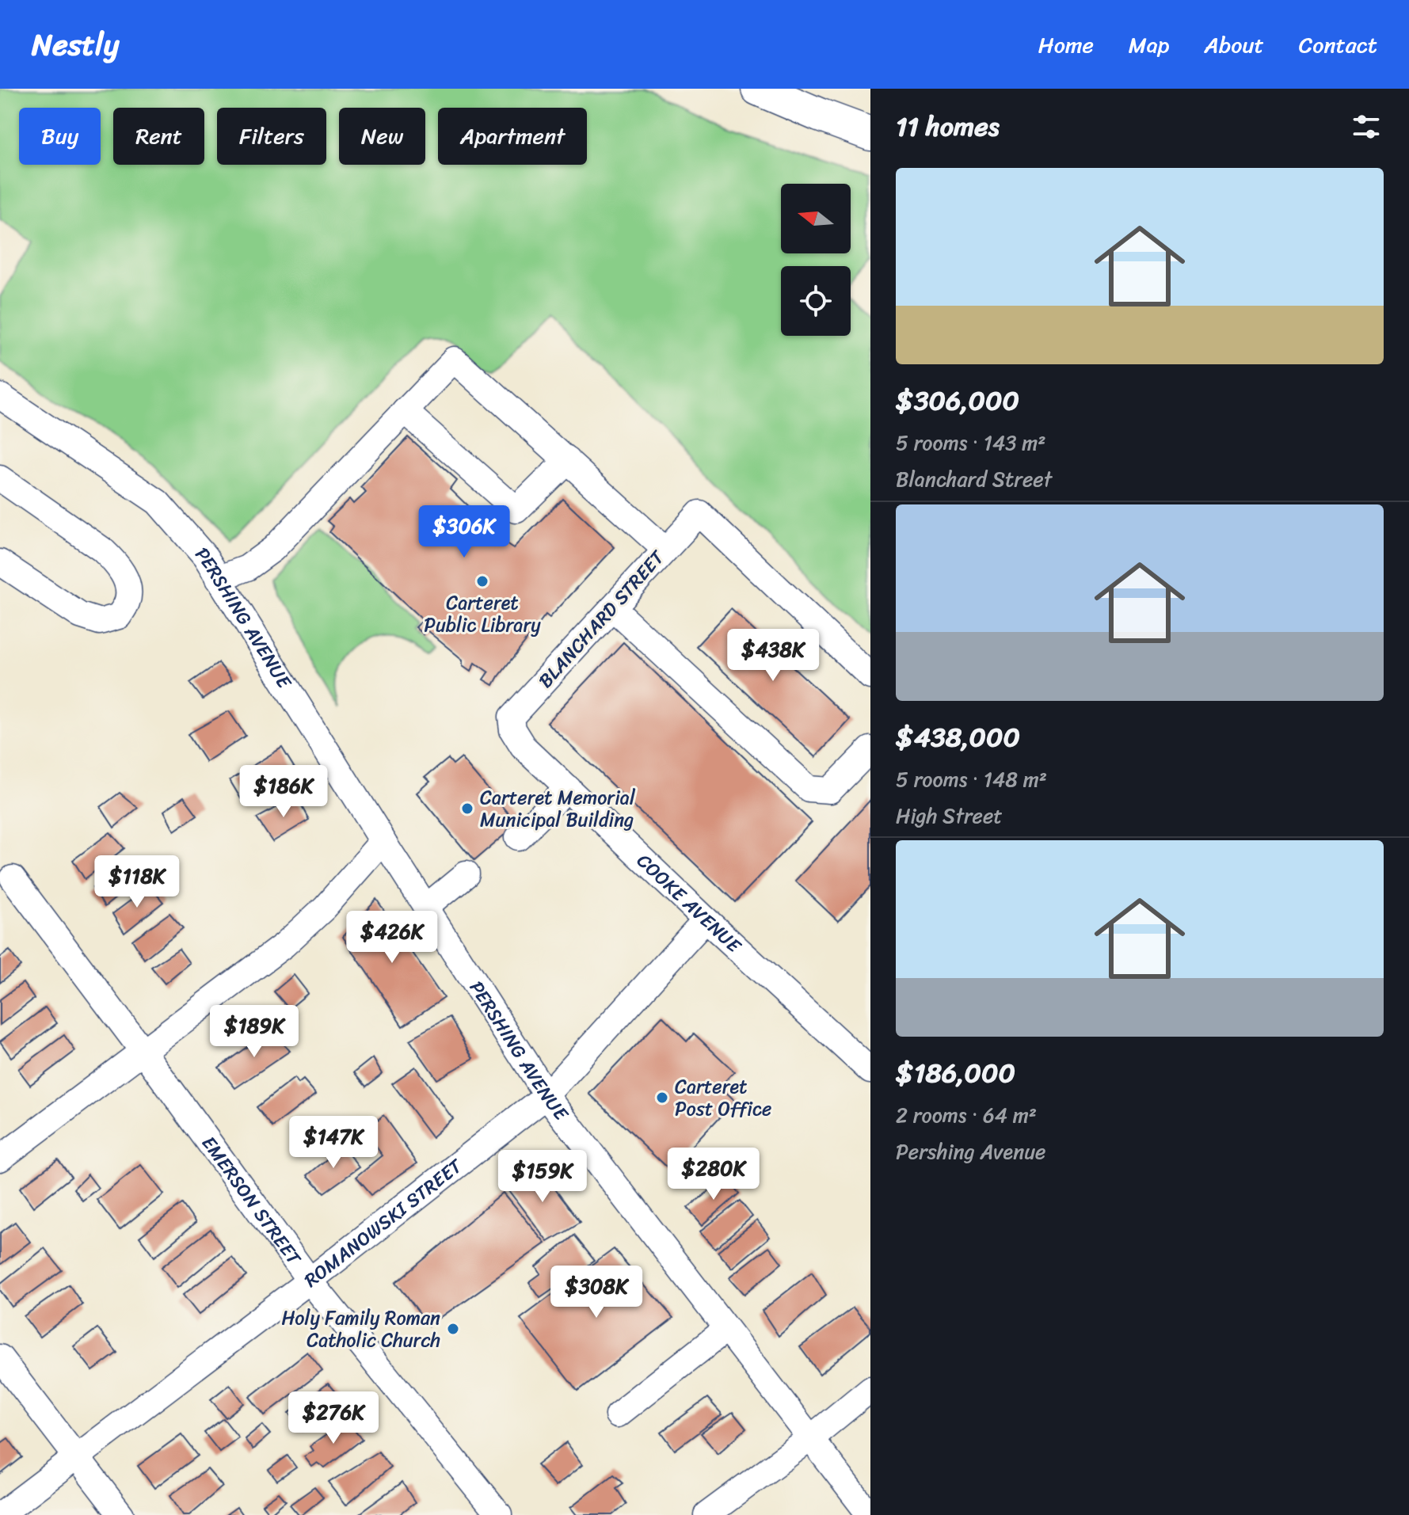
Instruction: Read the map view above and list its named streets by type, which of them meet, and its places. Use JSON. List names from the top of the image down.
{
  "streets": {
    "street": [
      "PERSHING AVENUE",
      "BLANCHARD STREET",
      "COOKE AVENUE",
      "EMERSON STREET",
      "ROMANOWSKI STREET"
    ]
  },
  "crossings": [
    ["PERSHING AVENUE", "ROMANOWSKI STREET"],
    ["BLANCHARD STREET", "COOKE AVENUE"],
    ["COOKE AVENUE", "ROMANOWSKI STREET"],
    ["EMERSON STREET", "ROMANOWSKI STREET"]
  ],
  "places": [
    "Carteret Public Library",
    "Carteret Memorial Municipal Building",
    "Carteret Post Office",
    "Holy Family Roman Catholic Church"
  ],
  "north": "left",
  "page": {
    "header": "Nestly",
    "nav": [
      "Home",
      "Map",
      "About",
      "Contact"
    ],
    "heading": "11 homes",
    "chip": [
      "Buy",
      "Rent",
      "Filters",
      "New",
      "Apartment"
    ],
    "list": [
      {
        "name": "$306,000",
        "note": "5 rooms · 143 m² · Blanchard Street"
      },
      {
        "name": "$438,000",
        "note": "5 rooms · 148 m² · High Street"
      },
      {
        "name": "$186,000",
        "note": "2 rooms · 64 m² · Pershing Avenue"
      }
    ],
    "price": [
      "$306K",
      "$438K",
      "$186K",
      "$118K",
      "$426K",
      "$189K",
      "$147K",
      "$280K",
      "$159K",
      "$308K",
      "$276K"
    ]
  }
}
